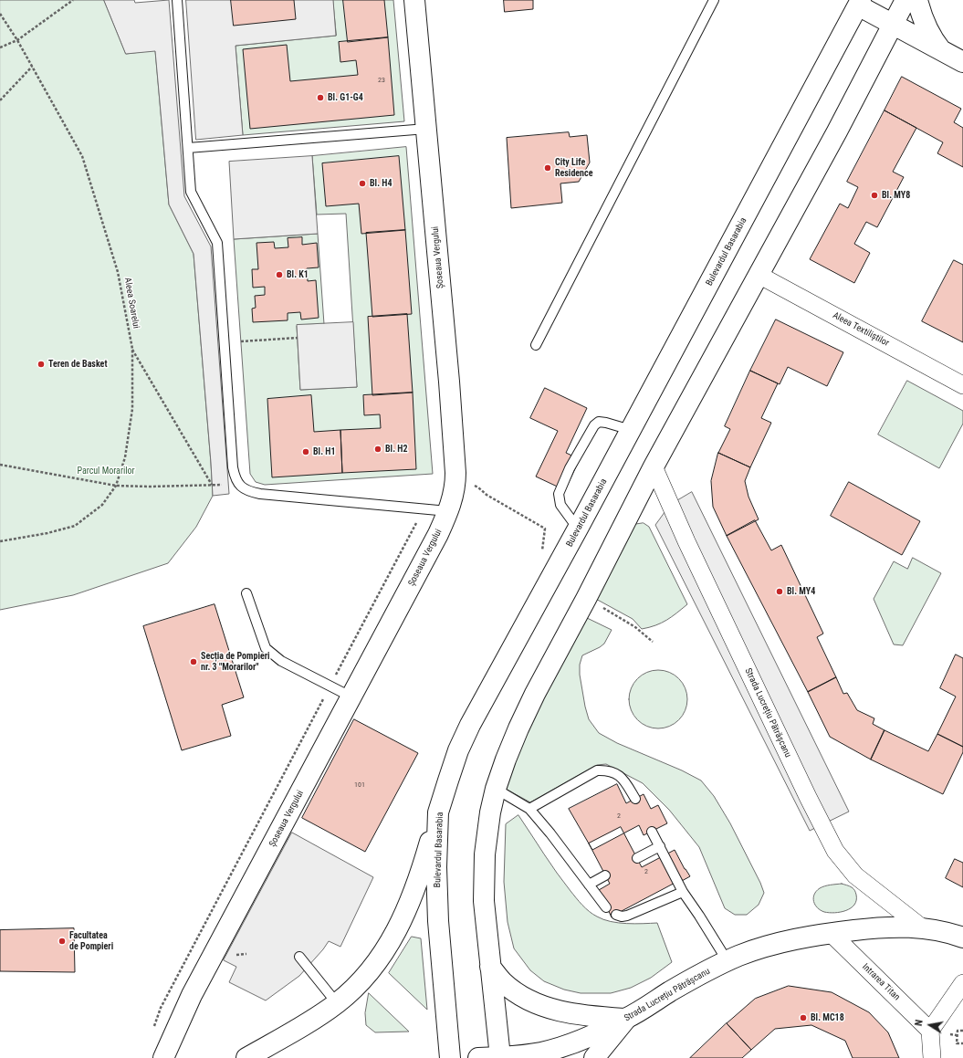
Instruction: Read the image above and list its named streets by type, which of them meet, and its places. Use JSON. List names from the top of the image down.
{
  "streets": {
    "main road": ["Bulevardul Basarabia", "Șoseaua Vergului", "Strada Lucrețiu Pătrășcanu"],
    "street": ["Aleea Textiliștilor", "Intrarea Titan"],
    "path": ["Aleea Soarelui"]
  },
  "crossings": [
    ["Strada Lucrețiu Pătrășcanu", "Intrarea Titan"]
  ],
  "parks": ["Parcul Morarilor"],
  "places": [
    "Bl. G1-G4",
    "City Life Residence",
    "Bl. H4",
    "Bl. MY8",
    "Bl. K1",
    "Teren de Basket",
    "Bl. H2",
    "Bl. H1",
    "Bl. MY4",
    "Secția de Pompieri nr. 3 \"Morarilor\"",
    "Facultatea de Pompieri",
    "Bl. MC18"
  ],
  "house_numbers": [
    "23",
    "101",
    "2",
    "2"
  ],
  "north": "left"
}
